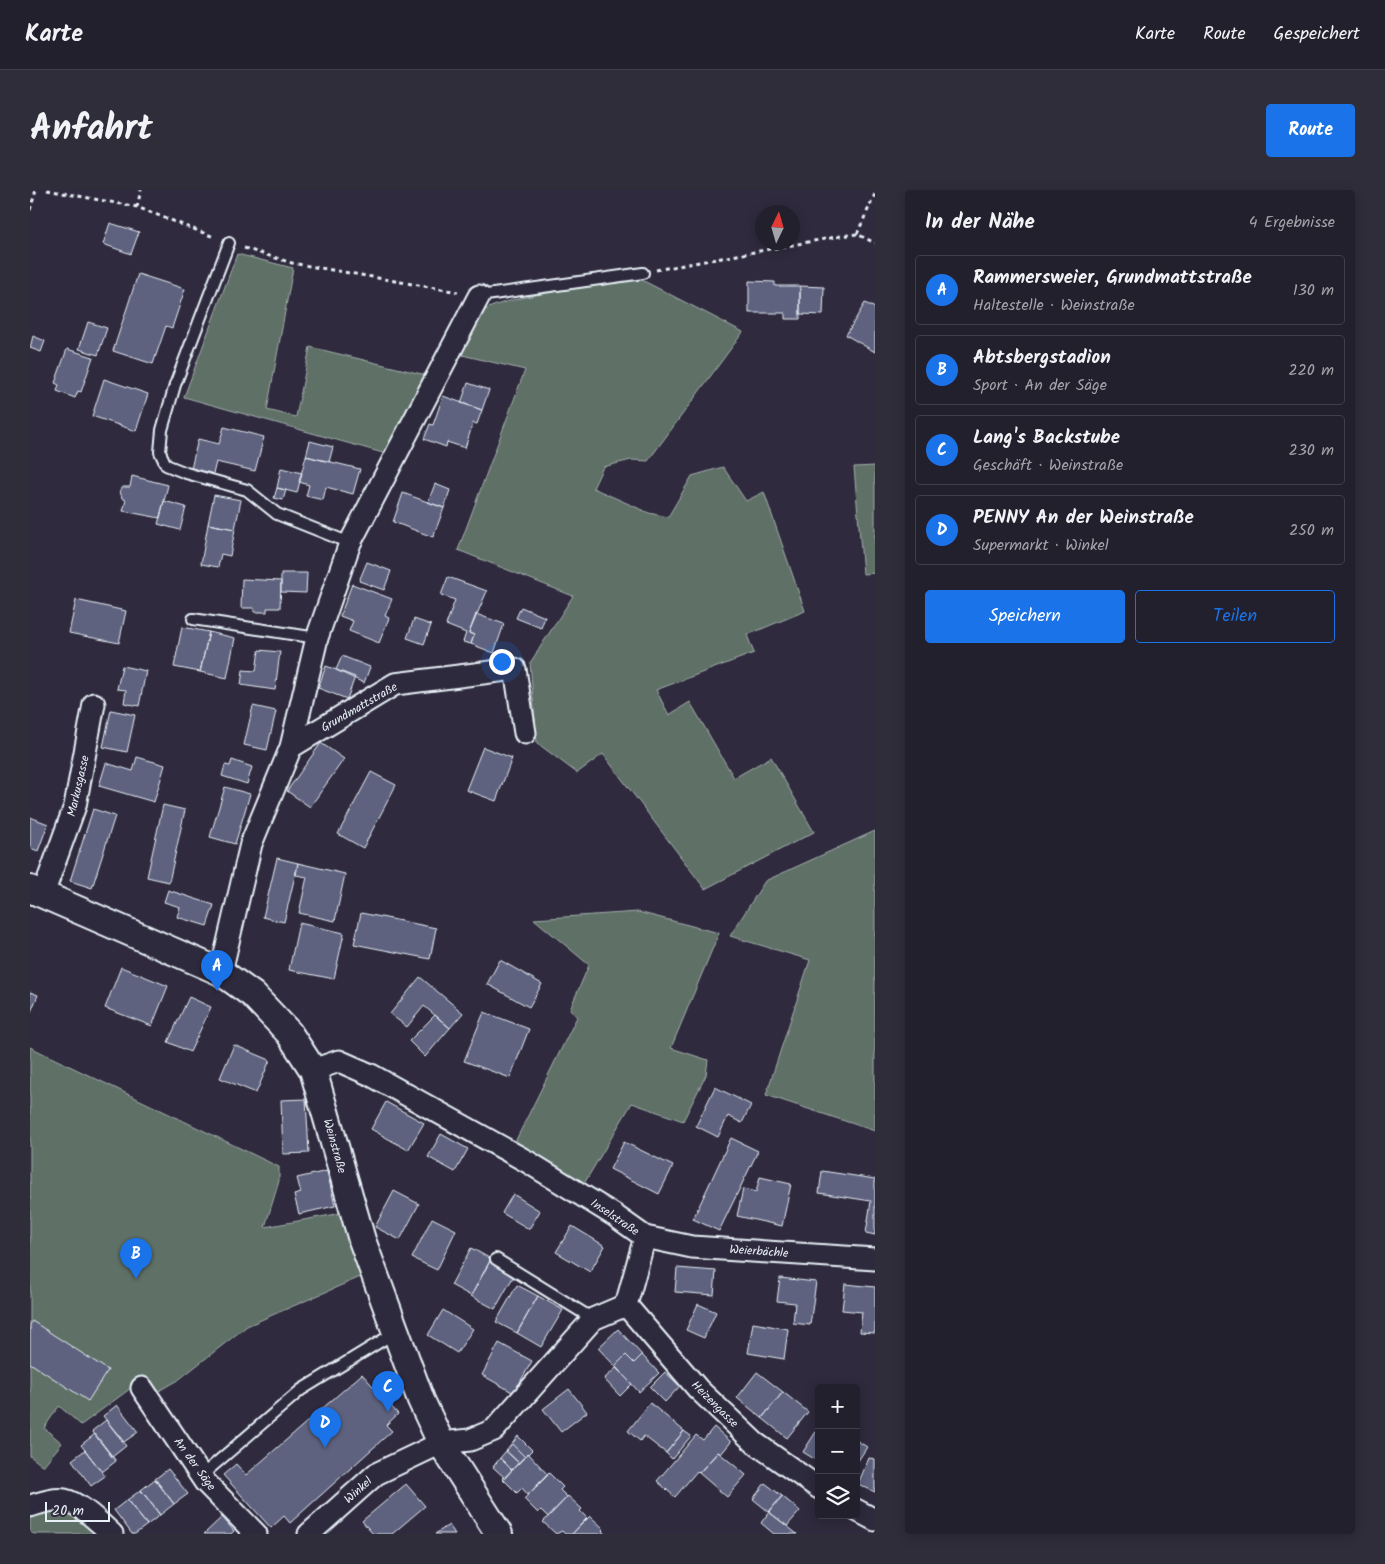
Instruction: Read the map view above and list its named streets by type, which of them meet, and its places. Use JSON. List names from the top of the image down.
{
  "streets": {
    "street": [
      "Grundmattstraße",
      "Markusgasse",
      "Weinstraße",
      "Inselstraße",
      "Weierbächle",
      "Heizengasse",
      "An der Säge",
      "Winkel"
    ]
  },
  "crossings": [
    ["Markusgasse", "Weinstraße"],
    ["Weinstraße", "Inselstraße"],
    ["Weinstraße", "Winkel"],
    ["Inselstraße", "Weierbächle"],
    ["Inselstraße", "Heizengasse"]
  ],
  "scale_bar": "20 m",
  "north": "top",
  "page": {
    "header": "Karte",
    "nav": ["Karte", "Route", "Gespeichert"],
    "title": "Anfahrt",
    "buttons": [
      "Route",
      ["Speichern", "Teilen"]
    ],
    "heading": ["In der Nähe", "4 Ergebnisse"],
    "list": [
      {
        "mark": "A",
        "name": "Rammersweier, Grundmattstraße",
        "note": "Haltestelle · Weinstraße",
        "value": "130 m"
      },
      {
        "mark": "B",
        "name": "Abtsbergstadion",
        "note": "Sport · An der Säge",
        "value": "220 m"
      },
      {
        "mark": "C",
        "name": "Lang's Backstube",
        "note": "Geschäft · Weinstraße",
        "value": "230 m"
      },
      {
        "mark": "D",
        "name": "PENNY An der Weinstraße",
        "note": "Supermarkt · Winkel",
        "value": "250 m"
      }
    ],
    "pins": [
      "A",
      "B",
      "C",
      "D"
    ],
    "map_buttons": ["+", "−"],
    "scale": "20 m"
  }
}
